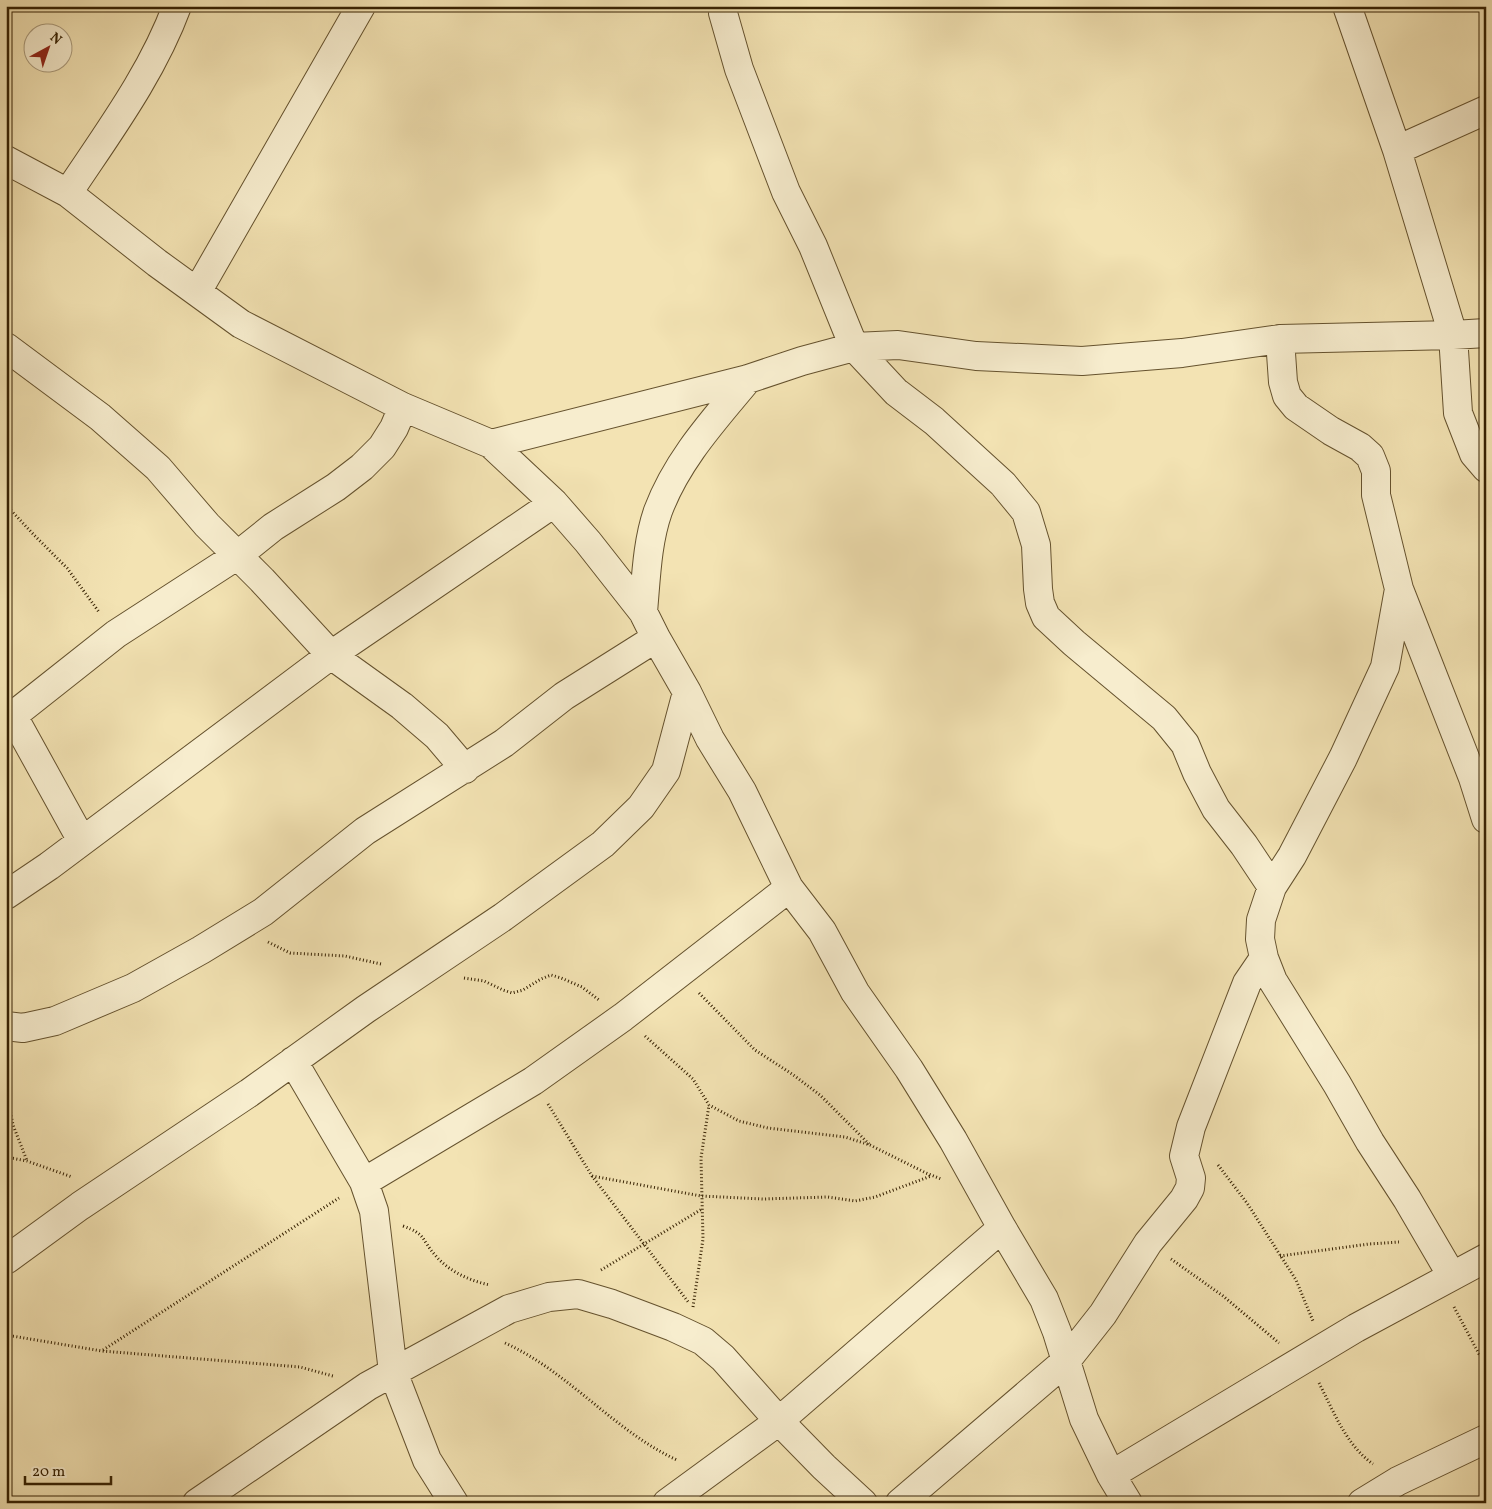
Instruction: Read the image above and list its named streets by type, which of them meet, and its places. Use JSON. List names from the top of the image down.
{
  "scale_bar": "20 m",
  "north": "top right"
}
